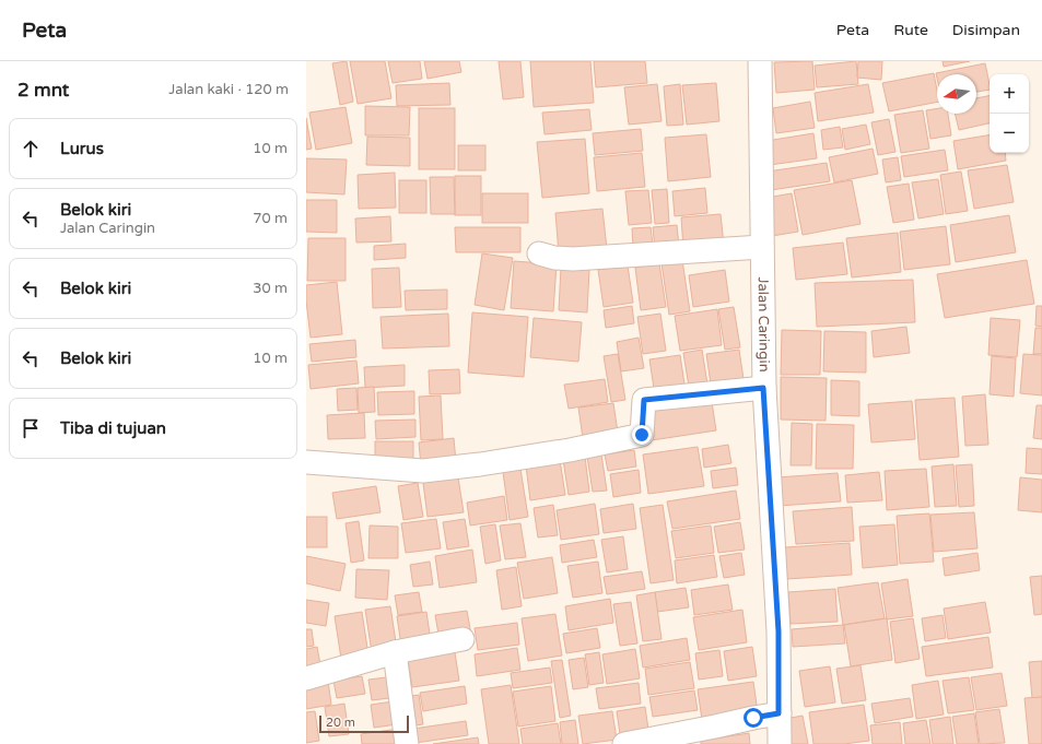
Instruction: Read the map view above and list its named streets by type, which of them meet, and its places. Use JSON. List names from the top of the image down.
{
  "streets": {
    "street": ["Jalan Caringin"]
  },
  "scale_bar": "20 m",
  "north": "left",
  "page": {
    "header": "Peta",
    "nav": ["Peta", "Rute", "Disimpan"],
    "heading": ["2 mnt", "Jalan kaki · 120 m"],
    "map_buttons": ["+", "−"],
    "list": [
      ["Lurus", "10 m"],
      ["Belok kiri", "Jalan Caringin", "70 m"],
      ["Belok kiri", "30 m"],
      ["Belok kiri", "10 m"],
      "Tiba di tujuan"
    ],
    "scale": "20 m"
  }
}
